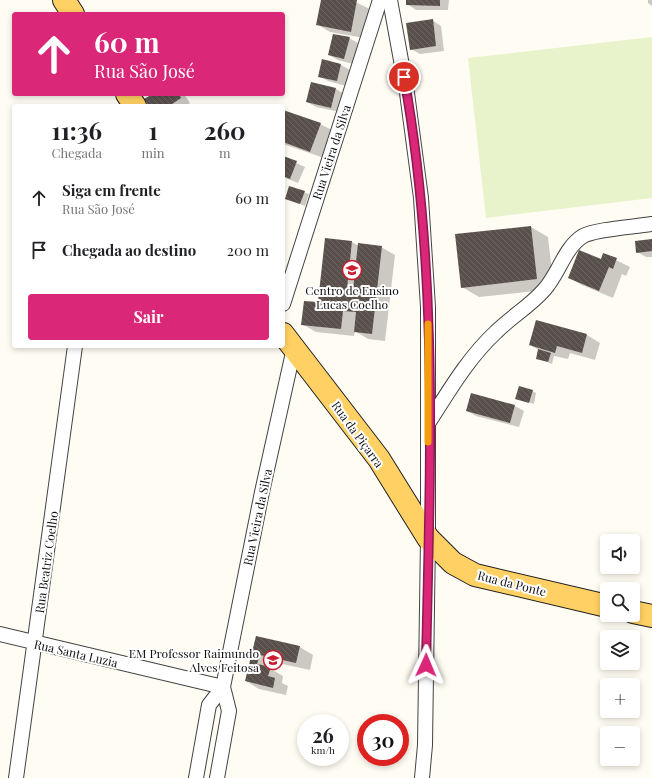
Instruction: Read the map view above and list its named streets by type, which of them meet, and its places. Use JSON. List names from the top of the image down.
{
  "streets": {
    "main road": ["Rua da Piçarra", "Rua da Ponte"],
    "street": ["Rua Vieira da Silva", "Rua Beatriz Coelho", "Rua Santa Luzia"]
  },
  "crossings": [
    ["Rua Vieira da Silva", "Rua da Piçarra"],
    ["Rua Vieira da Silva", "Rua Santa Luzia"],
    ["Rua da Piçarra", "Rua da Ponte"],
    ["Rua Beatriz Coelho", "Rua Santa Luzia"]
  ],
  "places": {
    "school or university": ["Centro de Ensino Lucas Coelho", "EM Professor Raimundo Alves Feitosa"]
  },
  "page": {
    "turn": ["60 m", "Rua São José"],
    "eta": [
      "11:36",
      "Chegada",
      "1",
      "min",
      "260",
      "m"
    ],
    "list": [
      {
        "name": "Siga em frente",
        "note": "Rua São José",
        "value": "60 m"
      },
      {
        "name": "Chegada ao destino",
        "value": "200 m"
      }
    ],
    "buttons": "Sair",
    "map_buttons": ["+", "−"],
    "speed": "26 km/h",
    "limit": "30"
  }
}
